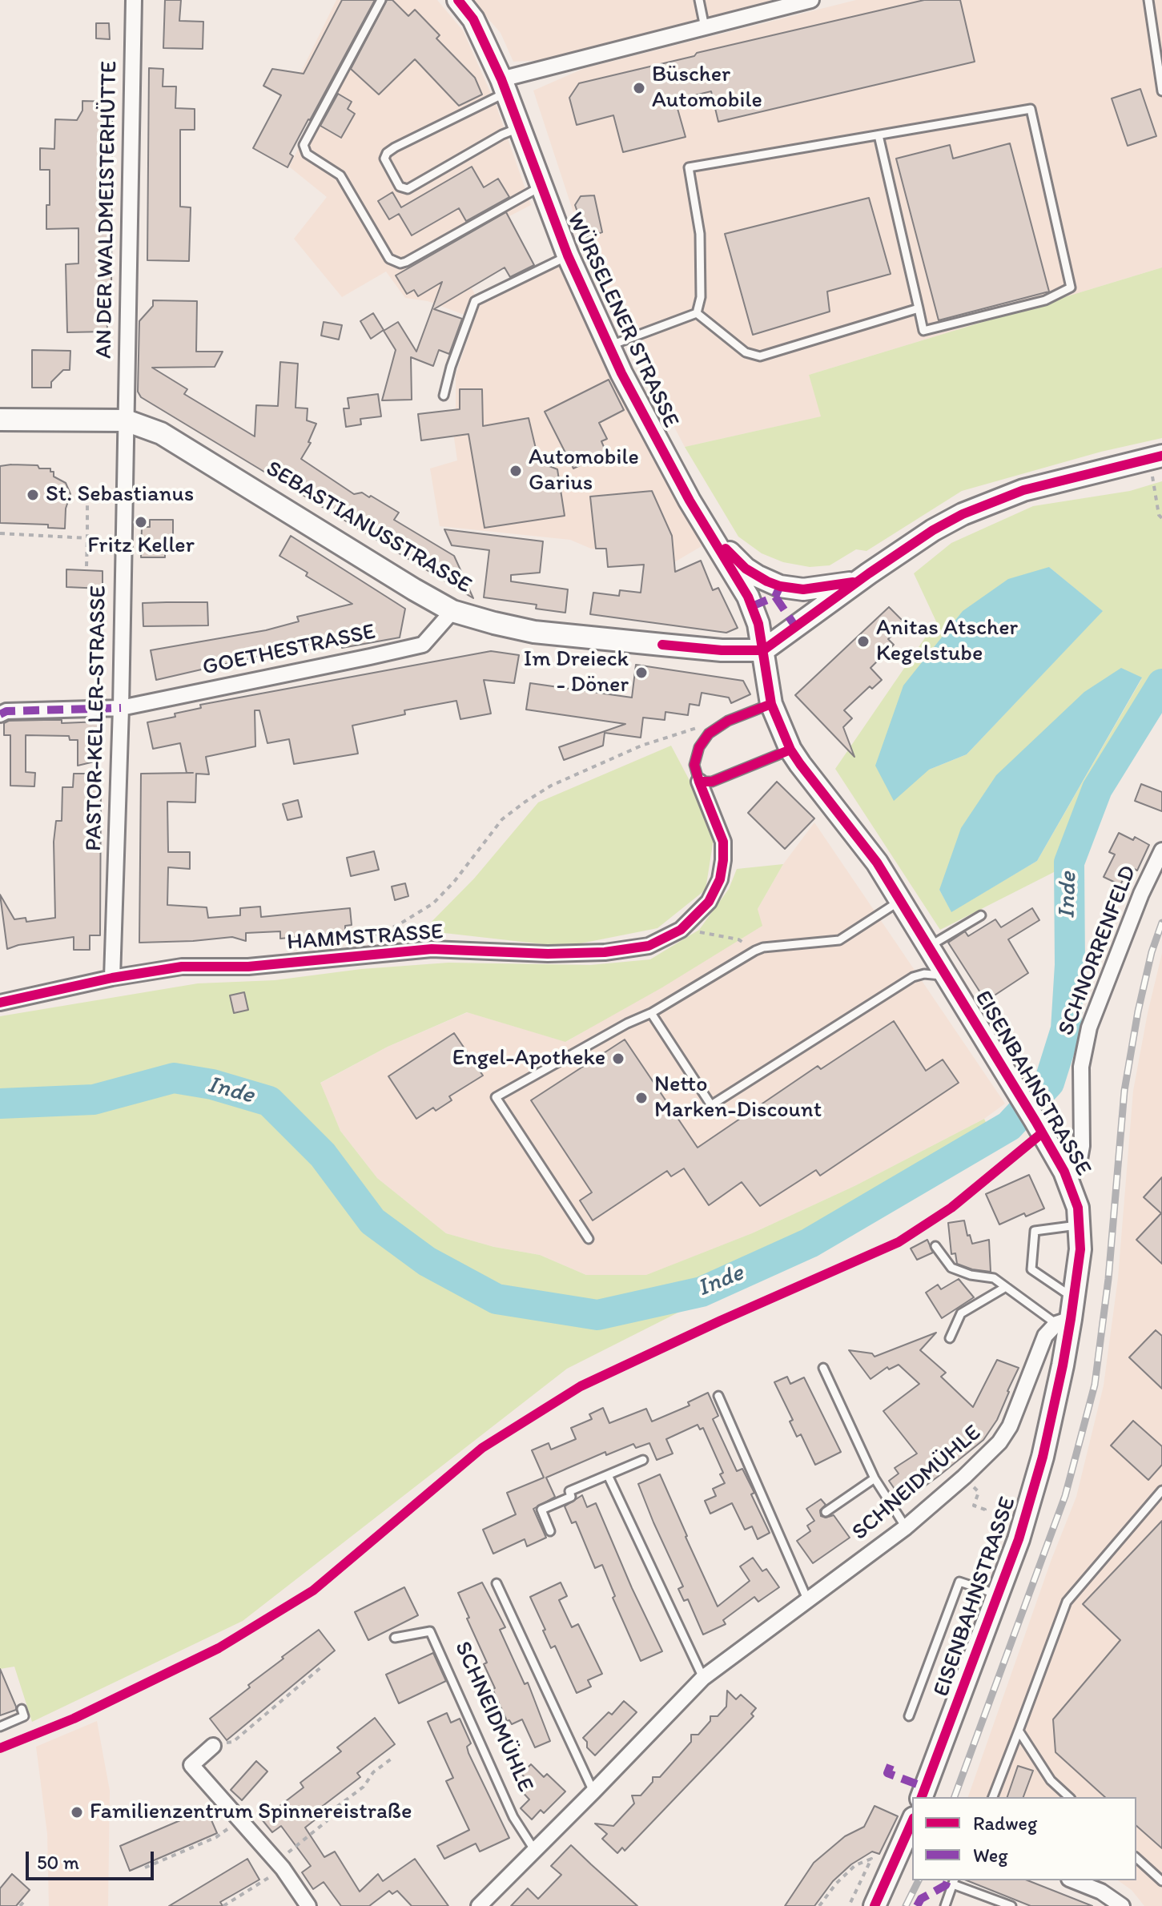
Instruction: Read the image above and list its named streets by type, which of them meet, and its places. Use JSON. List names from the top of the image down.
{
  "streets": {
    "main road": ["WÜRSELENER STRASSE", "SEBASTIANUSSTRASSE", "EISENBAHNSTRASSE"],
    "street": [
      "AN DER WALDMEISTERHÜTTE",
      "GOETHESTRASSE",
      "PASTOR-KELLER-STRASSE",
      "HAMMSTRASSE",
      "SCHNORRENFELD",
      "SCHNEIDMÜHLE"
    ]
  },
  "crossings": [
    ["AN DER WALDMEISTERHÜTTE", "SEBASTIANUSSTRASSE"],
    ["AN DER WALDMEISTERHÜTTE", "PASTOR-KELLER-STRASSE"],
    ["WÜRSELENER STRASSE", "SEBASTIANUSSTRASSE"],
    ["WÜRSELENER STRASSE", "EISENBAHNSTRASSE"],
    ["SEBASTIANUSSTRASSE", "GOETHESTRASSE"],
    ["SEBASTIANUSSTRASSE", "PASTOR-KELLER-STRASSE"],
    ["SEBASTIANUSSTRASSE", "EISENBAHNSTRASSE"],
    ["GOETHESTRASSE", "PASTOR-KELLER-STRASSE"],
    ["PASTOR-KELLER-STRASSE", "HAMMSTRASSE"],
    ["SCHNORRENFELD", "EISENBAHNSTRASSE"],
    ["EISENBAHNSTRASSE", "SCHNEIDMÜHLE"]
  ],
  "water": ["Inde"],
  "places": [
    "Büscher Automobile",
    "Automobile Garius",
    "St. Sebastianus",
    "Fritz Keller",
    "Anitas Atscher Kegelstube",
    "Im Dreieck - Döner",
    "Engel-Apotheke",
    "Netto Marken-Discount",
    "Familienzentrum Spinnereistraße"
  ],
  "legend": ["Radweg", "Weg"],
  "scale_bar": "50 m"
}
